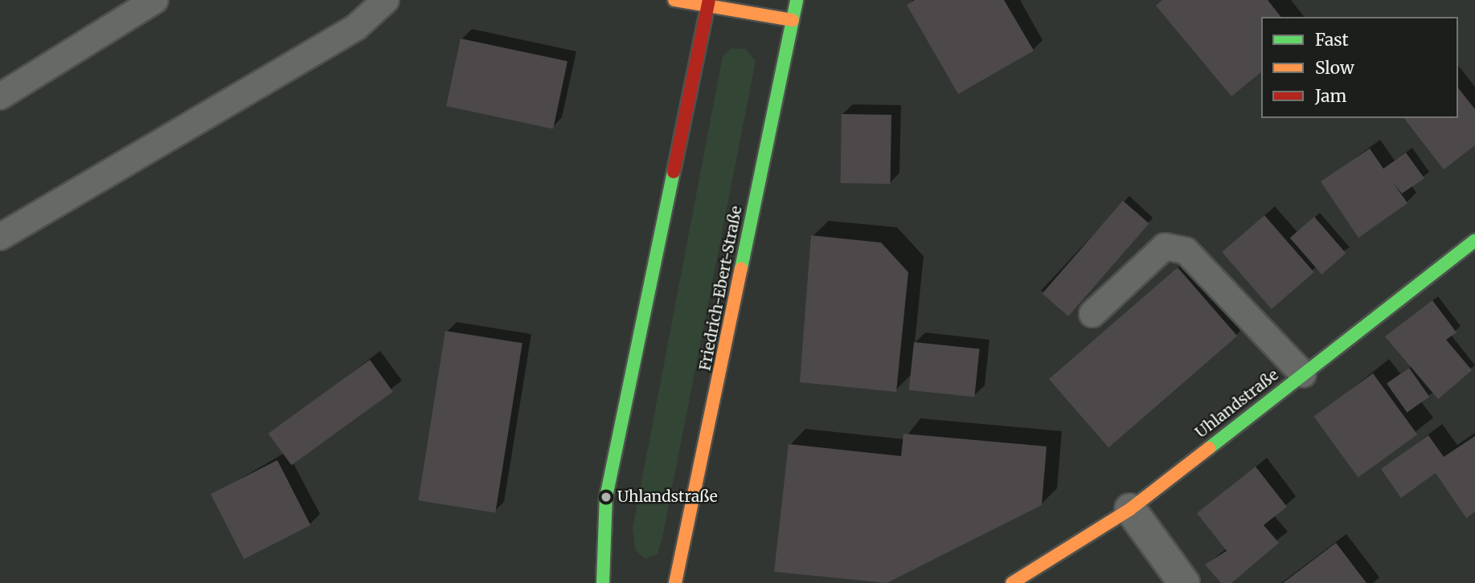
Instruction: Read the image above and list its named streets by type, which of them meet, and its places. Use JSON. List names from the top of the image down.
{
  "streets": {
    "street": ["Friedrich-Ebert-Straße", "Uhlandstraße"]
  },
  "places": ["Uhlandstraße"],
  "legend": ["Fast", "Slow", "Jam"]
}
